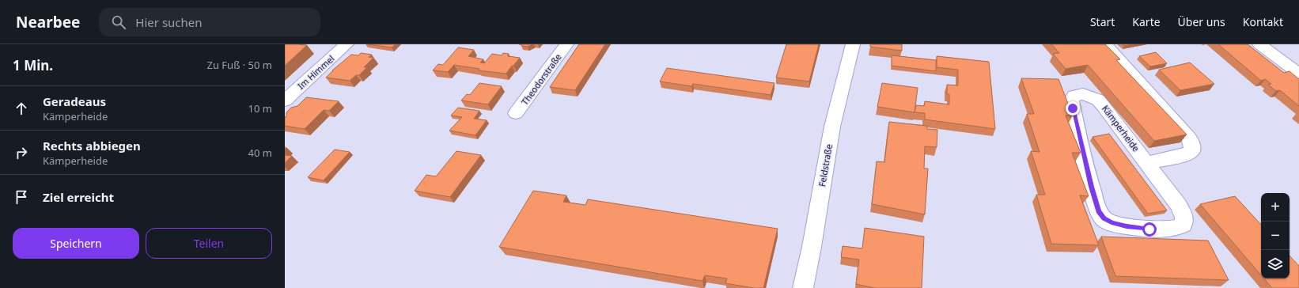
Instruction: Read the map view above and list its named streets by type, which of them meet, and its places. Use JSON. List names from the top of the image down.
{
  "streets": {
    "street": [
      "Im Himmel",
      "Theodorstraße",
      "Kämperheide",
      "Feldstraße"
    ]
  },
  "page": {
    "header": "Nearbee",
    "search": "Hier suchen",
    "nav": [
      "Start",
      "Karte",
      "Über uns",
      "Kontakt"
    ],
    "heading": ["1 Min.", "Zu Fuß · 50 m"],
    "list": [
      ["Geradeaus", "Kämperheide", "10 m"],
      ["Rechts abbiegen", "Kämperheide", "40 m"],
      "Ziel erreicht"
    ],
    "map_buttons": ["+", "−"],
    "buttons": ["Speichern", "Teilen"]
  }
}
